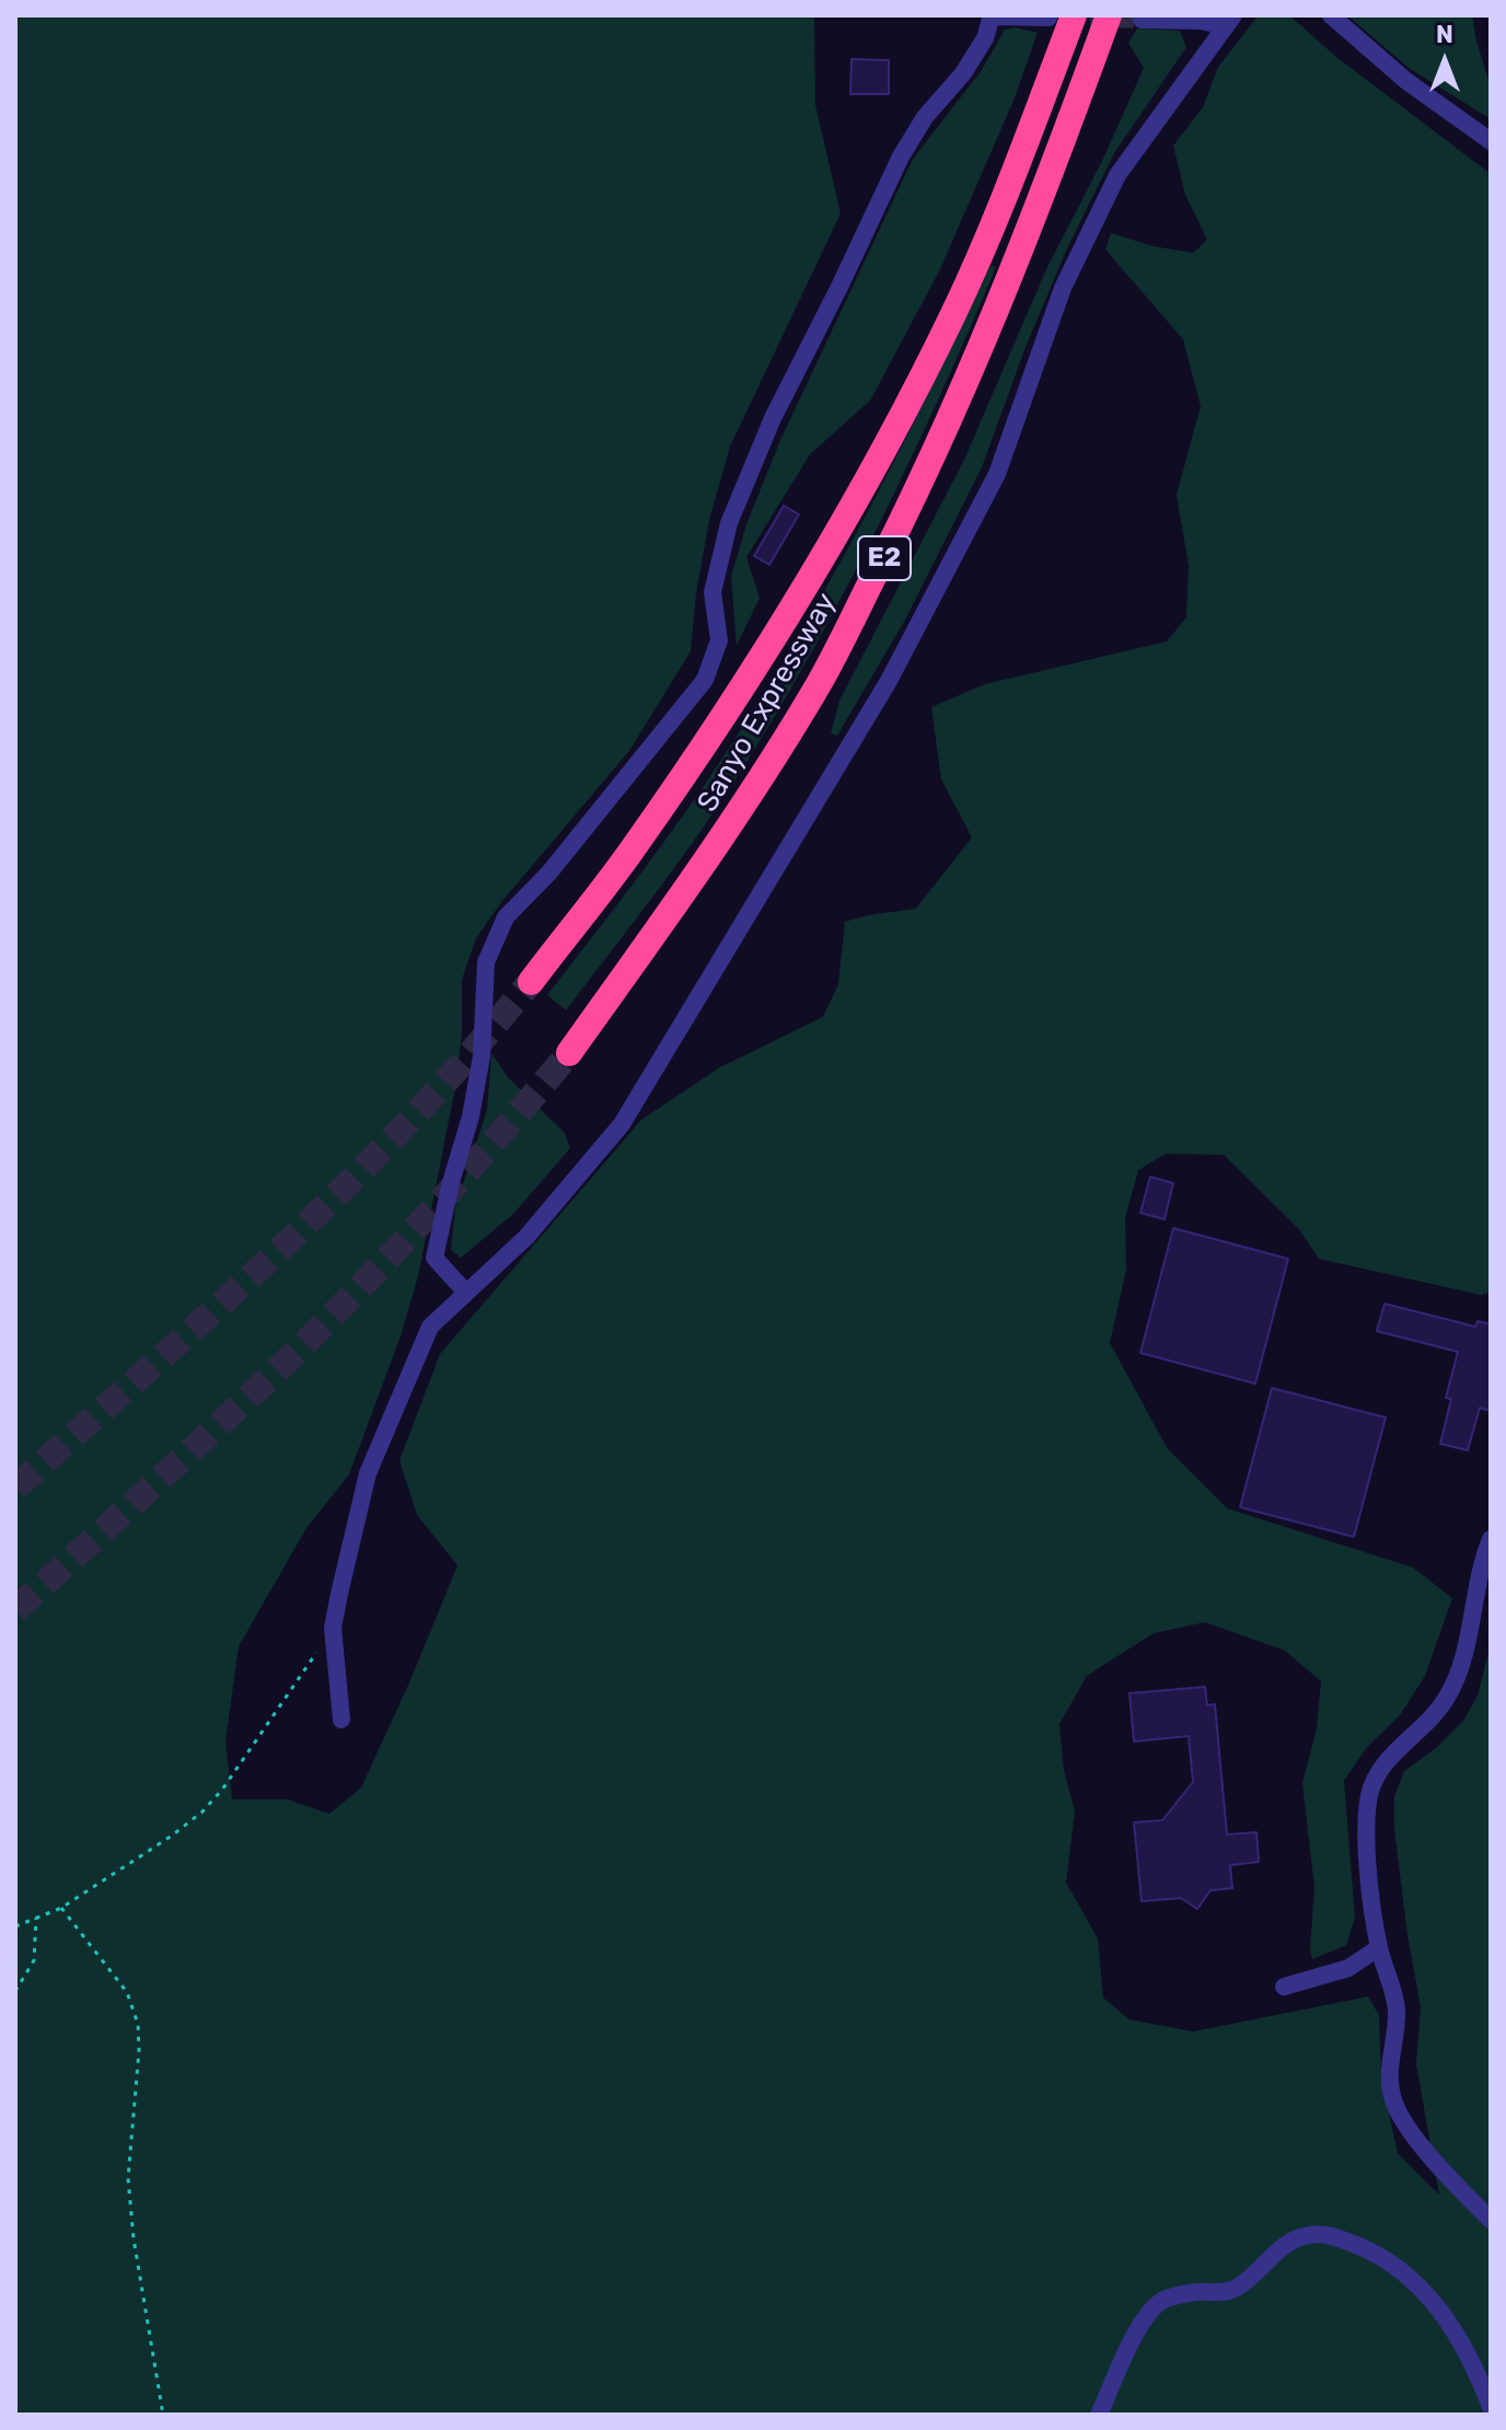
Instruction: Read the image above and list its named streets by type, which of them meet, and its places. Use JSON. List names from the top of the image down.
{
  "streets": {
    "highway": ["E2", "Sanyo Expressway"]
  },
  "north": "top"
}
